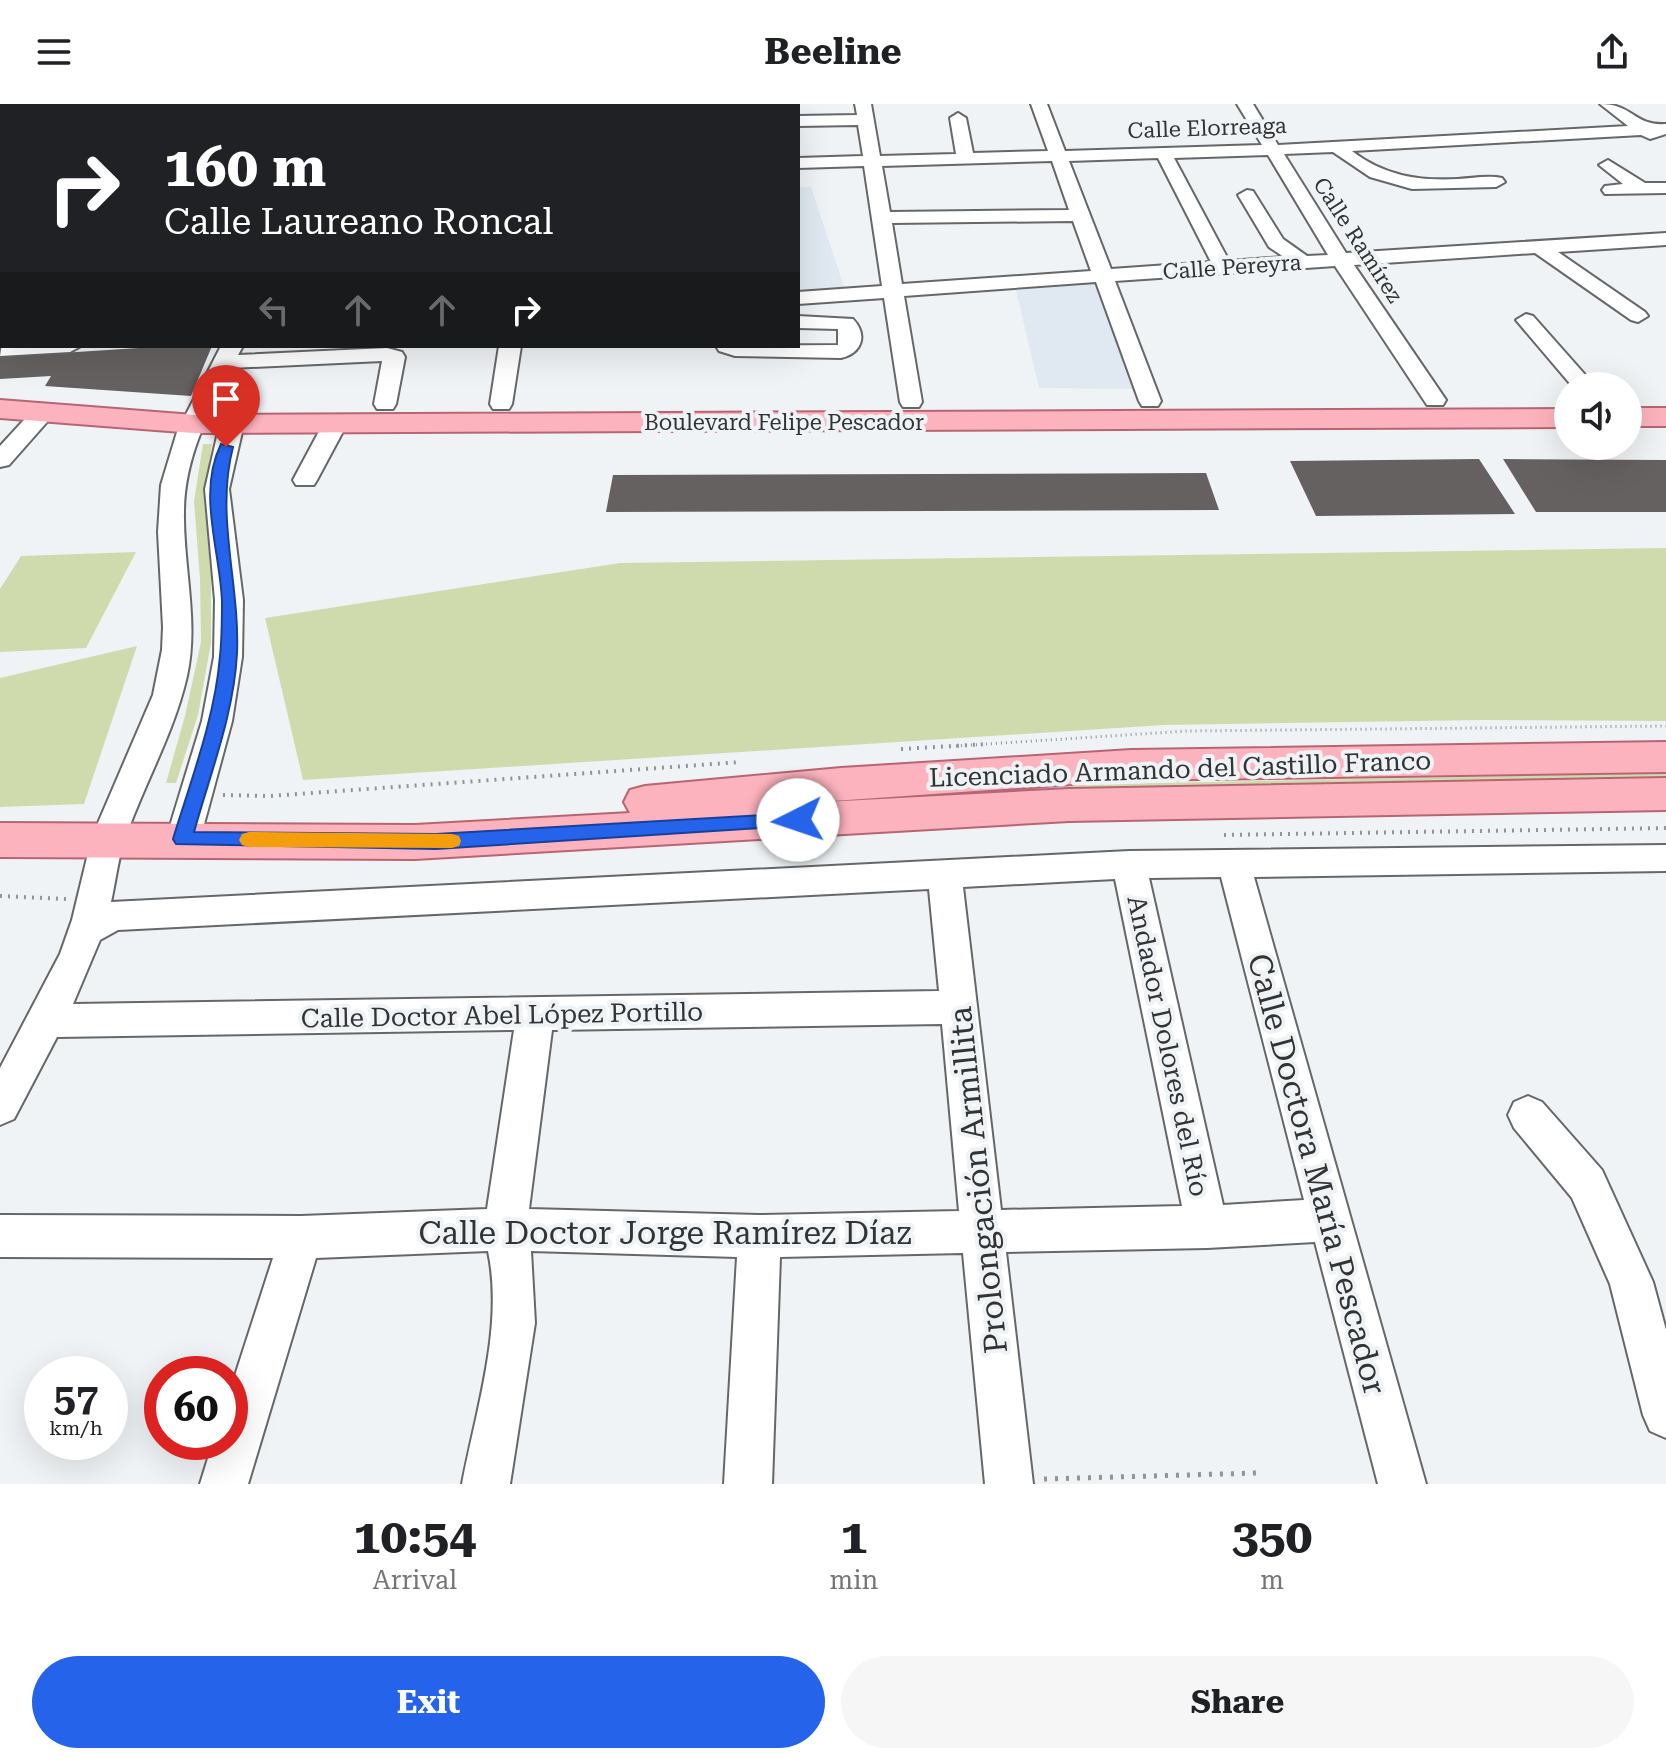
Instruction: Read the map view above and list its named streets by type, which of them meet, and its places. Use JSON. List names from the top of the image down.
{
  "streets": {
    "main road": ["Boulevard Felipe Pescador", "Licenciado Armando del Castillo Franco"],
    "street": [
      "Calle Elorreaga",
      "Calle Ramírez",
      "Calle Pereyra",
      "Calle Doctor Abel López Portillo",
      "Andador Dolores del Río",
      "Calle Doctora María Pescador",
      "Prolongación Armillita",
      "Calle Doctor Jorge Ramírez Díaz"
    ]
  },
  "crossings": [
    ["Calle Elorreaga", "Calle Ramírez"],
    ["Calle Ramírez", "Calle Pereyra"],
    ["Calle Ramírez", "Boulevard Felipe Pescador"],
    ["Calle Doctor Abel López Portillo", "Prolongación Armillita"],
    ["Andador Dolores del Río", "Calle Doctor Jorge Ramírez Díaz"],
    ["Calle Doctora María Pescador", "Calle Doctor Jorge Ramírez Díaz"],
    ["Prolongación Armillita", "Calle Doctor Jorge Ramírez Díaz"]
  ],
  "page": {
    "header": "Beeline",
    "turn": ["160 m", "Calle Laureano Roncal"],
    "speed": "57 km/h",
    "limit": "60",
    "eta": [
      "10:54",
      "Arrival",
      "1",
      "min",
      "350",
      "m"
    ],
    "buttons": ["Exit", "Share"]
  }
}
